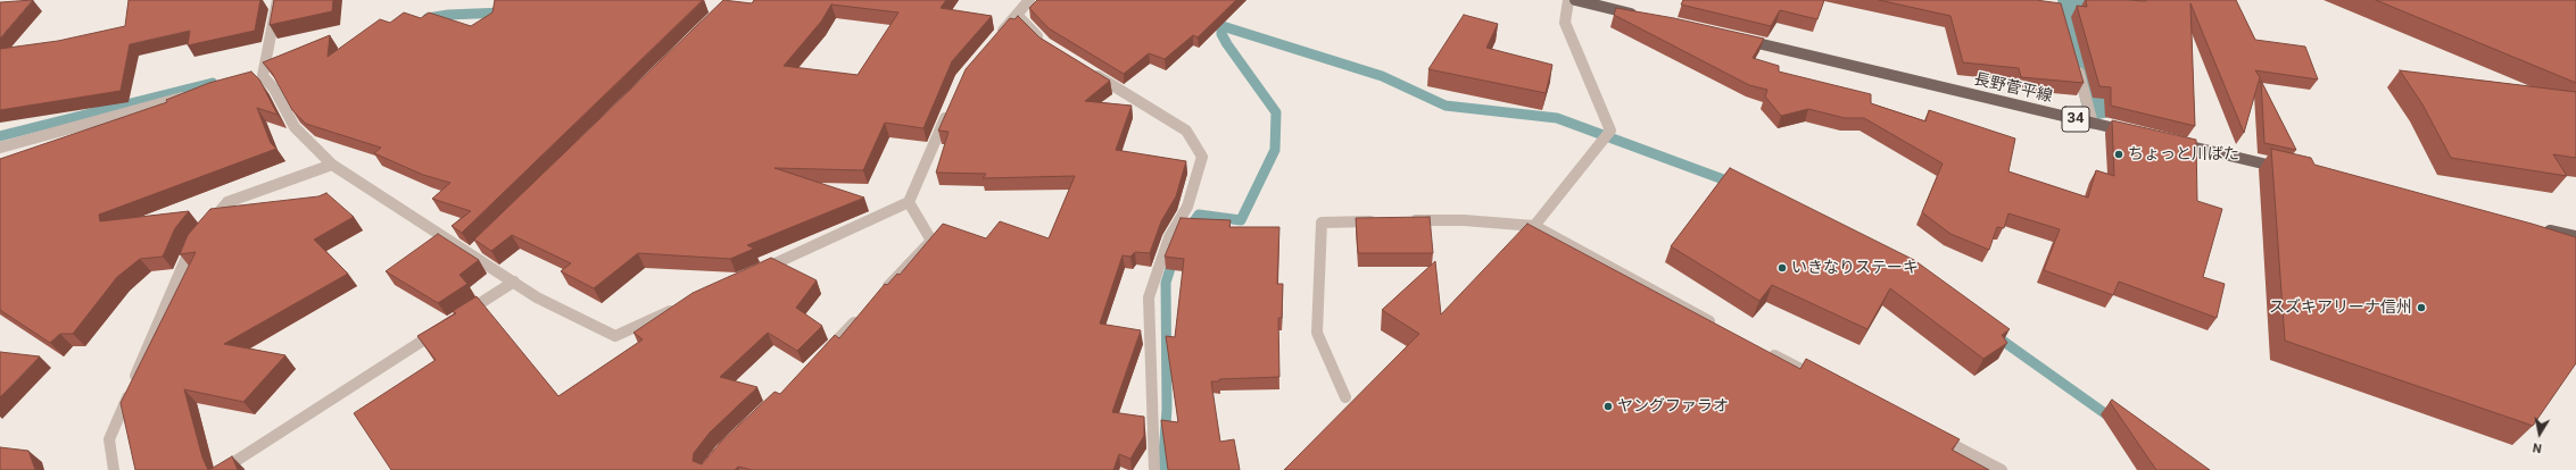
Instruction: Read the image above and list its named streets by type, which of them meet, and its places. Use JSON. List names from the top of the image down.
{
  "streets": {
    "main road": ["長野菅平線", "34"]
  },
  "places": [
    "ちょっと川ばた",
    "いきなりステーキ",
    "スズキアリーナ信州",
    "ヤングファラオ"
  ],
  "north": "bottom"
}
